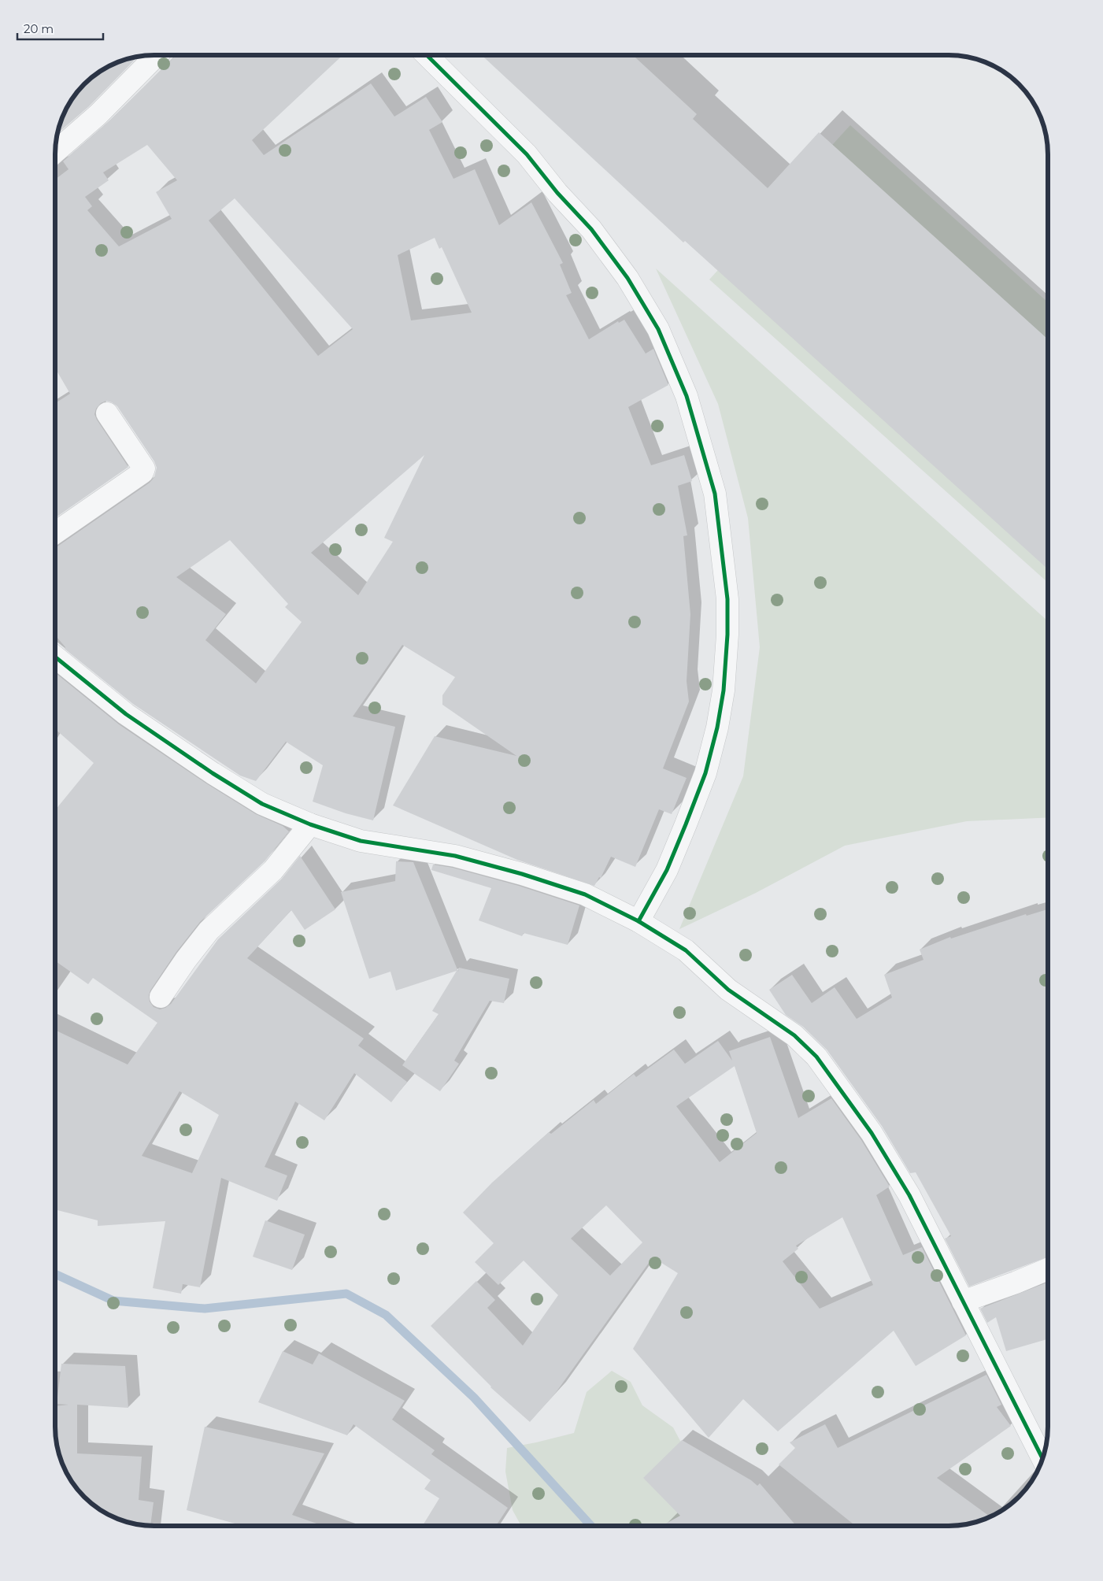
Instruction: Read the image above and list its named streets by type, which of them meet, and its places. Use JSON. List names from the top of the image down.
{
  "scale_bar": "20 m"
}
